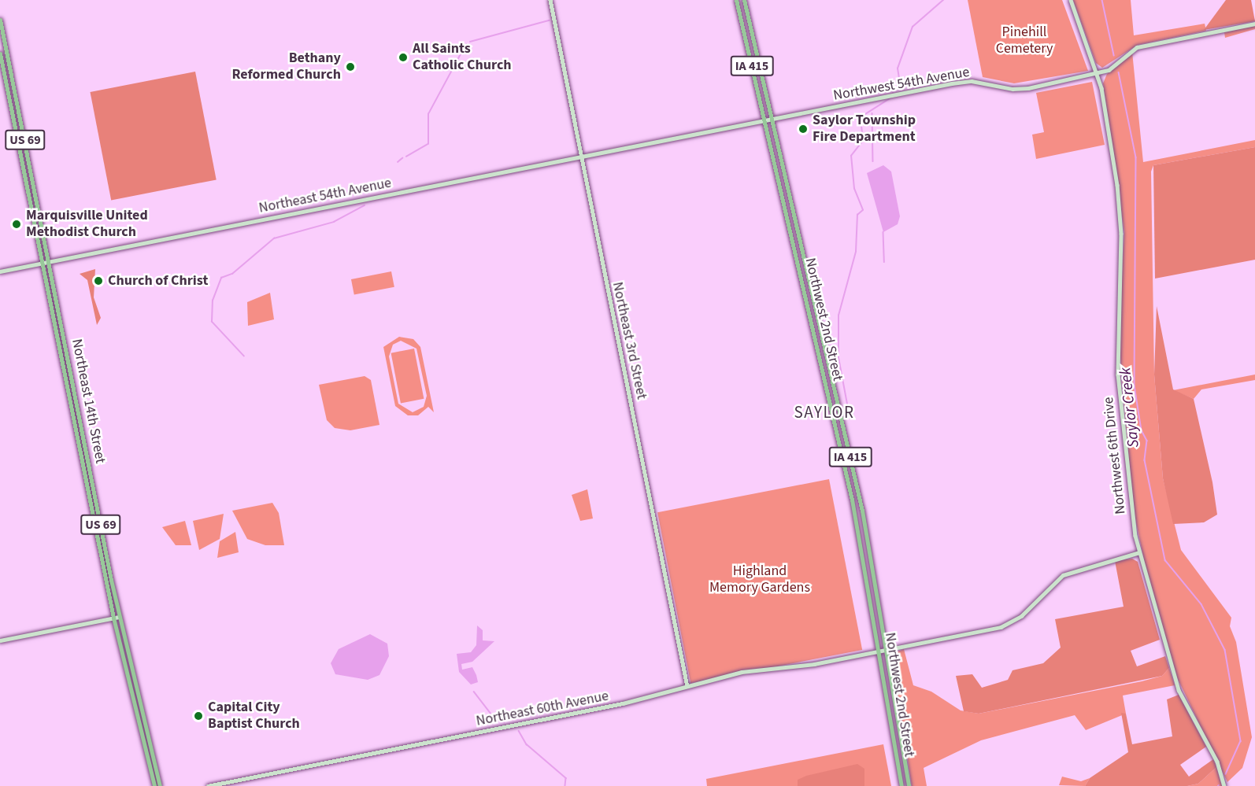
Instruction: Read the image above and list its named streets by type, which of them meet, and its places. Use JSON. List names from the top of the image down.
{
  "streets": {
    "main road": [
      "IA 415",
      "Northwest 54th Avenue",
      "US 69",
      "Northeast 54th Avenue",
      "Northwest 2nd Street",
      "Northeast 3rd Street",
      "Northeast 14th Street",
      "Northwest 6th Drive",
      "Northeast 60th Avenue"
    ]
  },
  "crossings": [
    ["Northwest 54th Avenue", "Northeast 54th Avenue"],
    ["Northwest 54th Avenue", "Northwest 2nd Street"],
    ["Northwest 54th Avenue", "Northwest 6th Drive"],
    ["Northeast 54th Avenue", "Northeast 3rd Street"],
    ["Northeast 54th Avenue", "Northeast 14th Street"],
    ["Northwest 2nd Street", "Northeast 60th Avenue"],
    ["Northeast 3rd Street", "Northeast 60th Avenue"],
    ["Northwest 6th Drive", "Northeast 60th Avenue"]
  ],
  "districts": ["SAYLOR"],
  "water": ["Saylor Creek"],
  "parks": ["Pinehill Cemetery", "Highland Memory Gardens"],
  "places": [
    "All Saints Catholic Church",
    "Bethany Reformed Church",
    "Saylor Township Fire Department",
    "Marquisville United Methodist Church",
    "Church of Christ",
    "Capital City Baptist Church"
  ]
}
